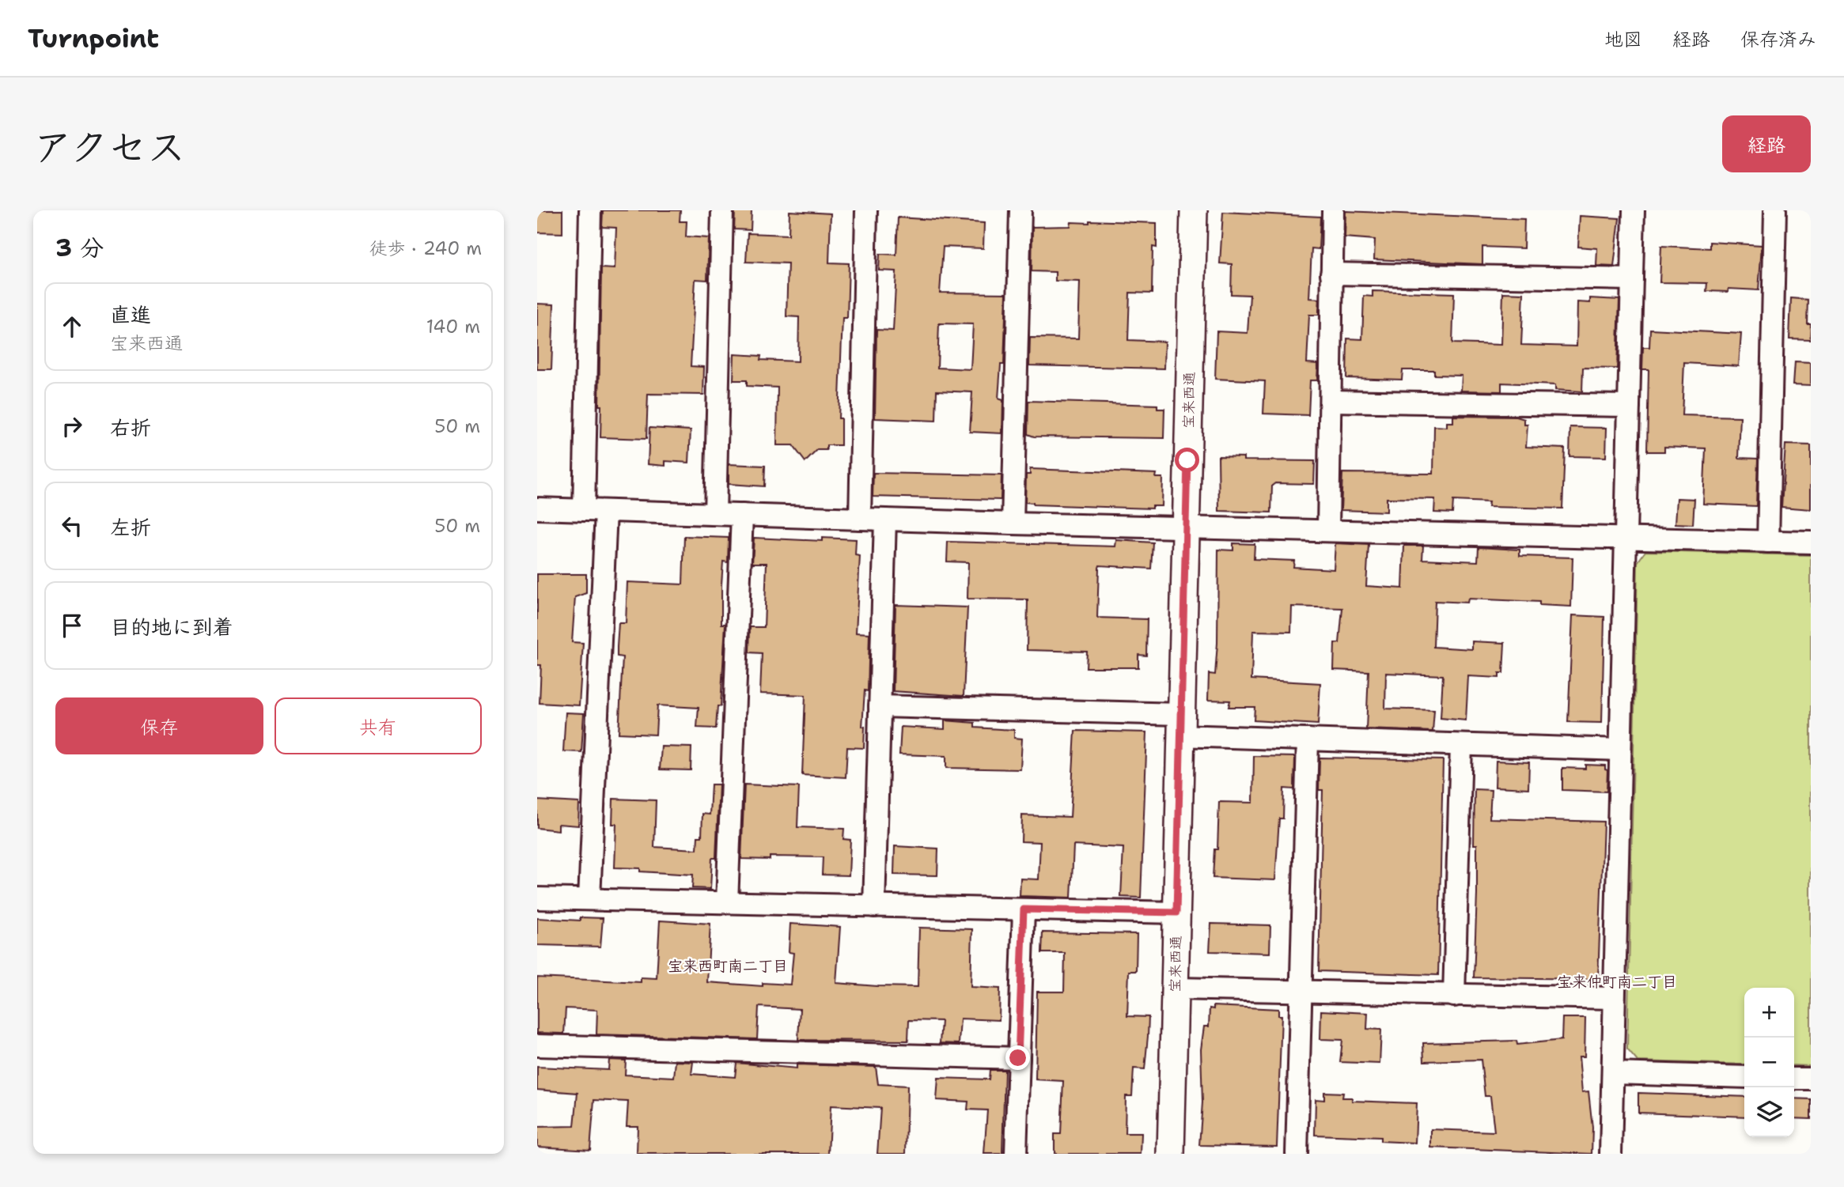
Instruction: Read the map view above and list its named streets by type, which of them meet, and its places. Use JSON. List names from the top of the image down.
{
  "streets": {
    "street": ["宝来西通"]
  },
  "districts": ["宝来西町南二丁目", "宝来仲町南二丁目"],
  "page": {
    "header": "Turnpoint",
    "nav": ["地図", "経路", "保存済み"],
    "title": "アクセス",
    "buttons": [
      "経路",
      ["保存", "共有"]
    ],
    "heading": ["3 分", "徒歩 · 240 m"],
    "list": [
      ["直進", "宝来西通", "140 m"],
      ["右折", "50 m"],
      ["左折", "50 m"],
      "目的地に到着"
    ],
    "map_buttons": ["+", "−"]
  }
}
